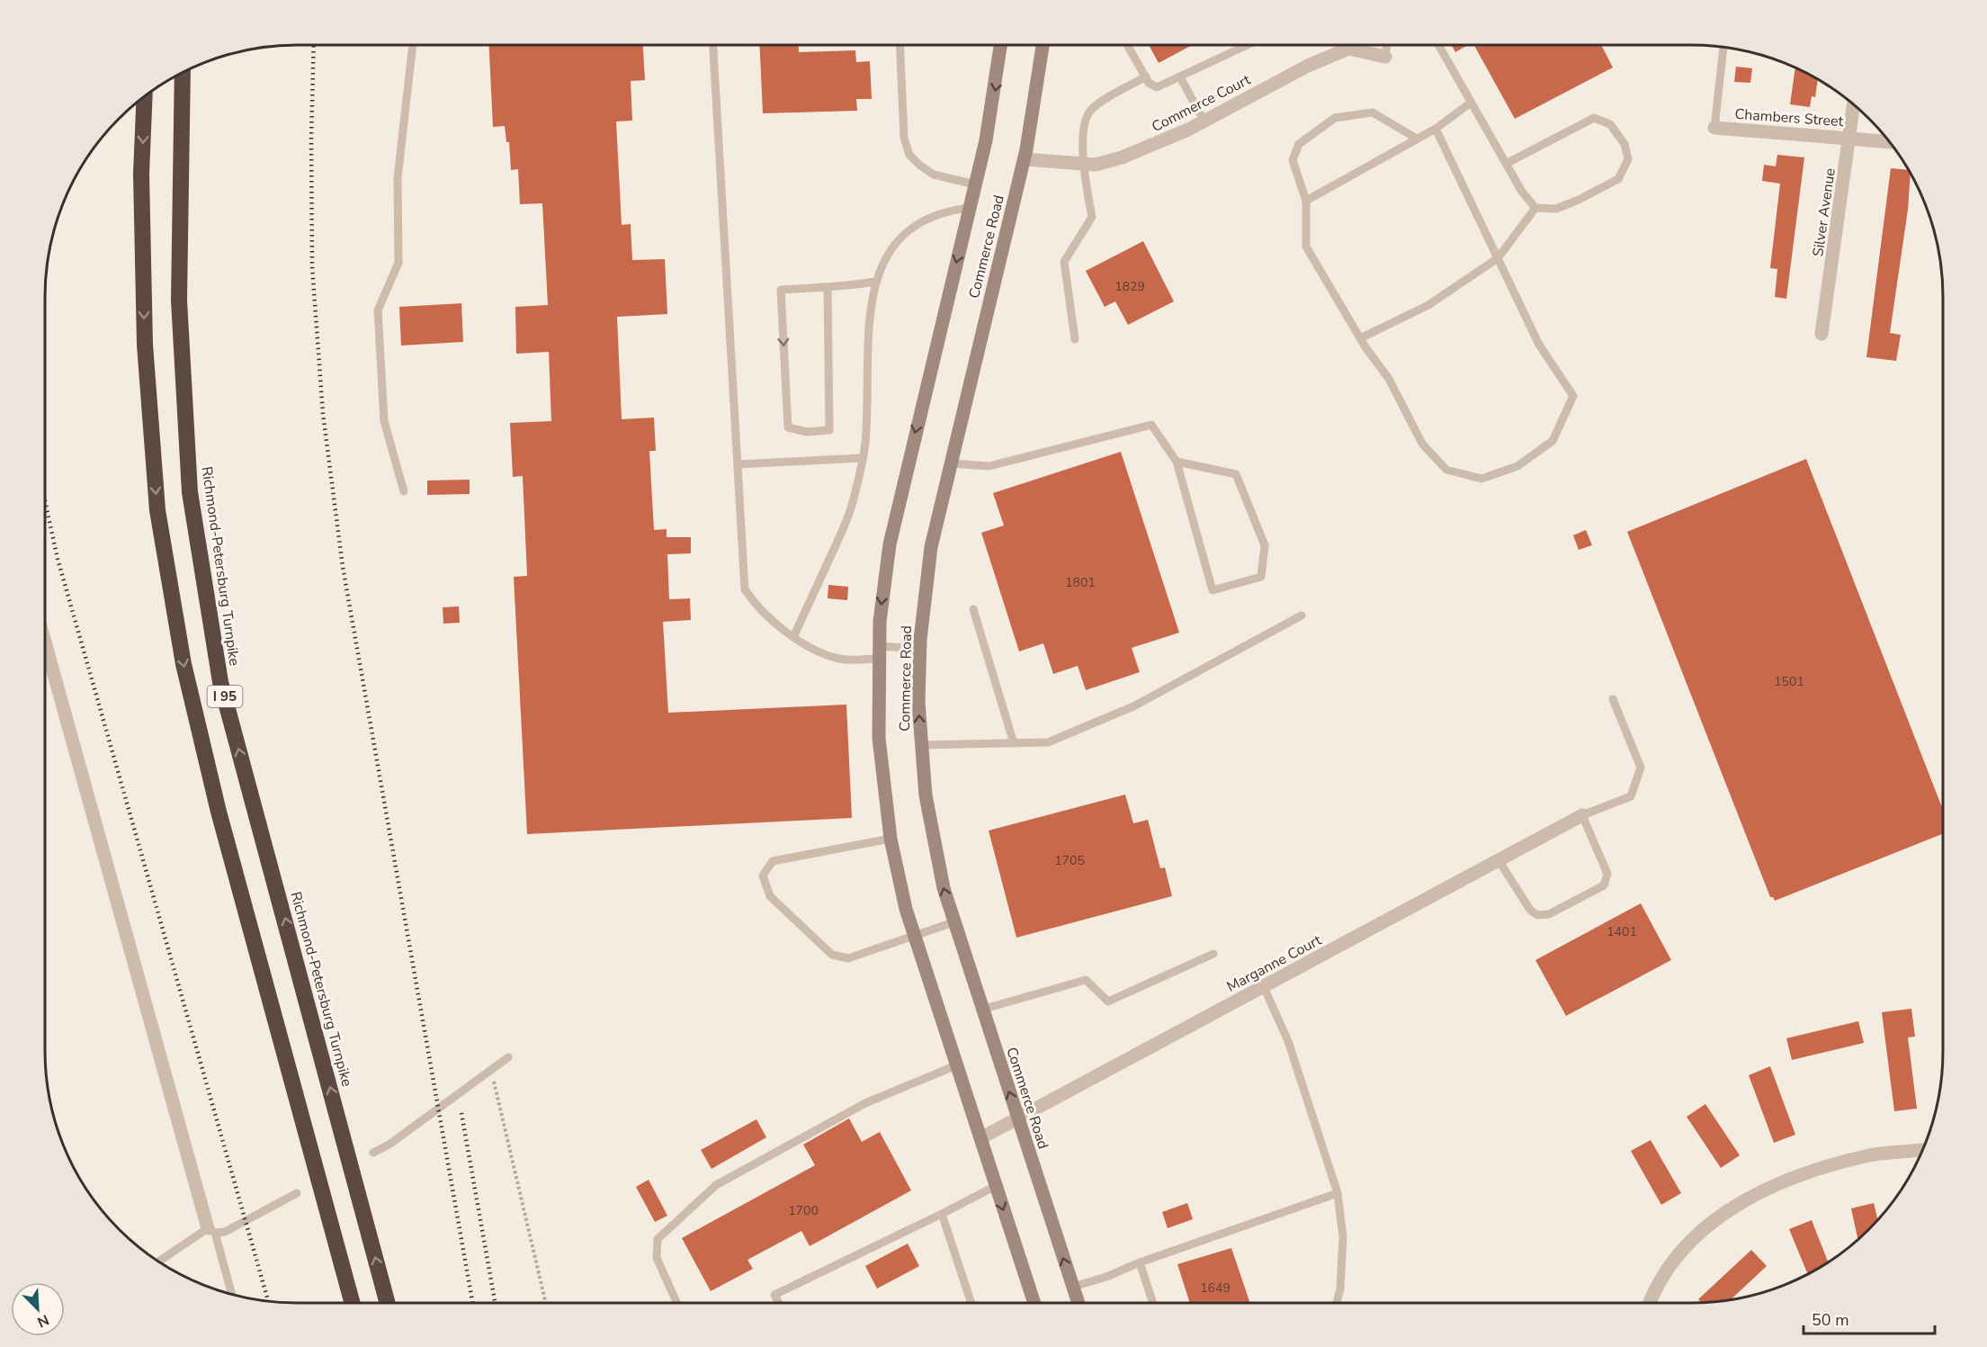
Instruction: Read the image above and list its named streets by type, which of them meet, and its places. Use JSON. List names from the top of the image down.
{
  "streets": {
    "highway": ["Richmond-Petersburg Turnpike", "I 95"],
    "main road": ["Commerce Road"],
    "street": [
      "Commerce Court",
      "Chambers Street",
      "Silver Avenue",
      "Marganne Court"
    ]
  },
  "crossings": [
    ["Commerce Court", "Commerce Road"],
    ["Chambers Street", "Silver Avenue"],
    ["Commerce Road", "Marganne Court"]
  ],
  "house_numbers": [
    "1829",
    "1801",
    "1501",
    "1705",
    "1401",
    "1700",
    "1649"
  ],
  "scale_bar": "50 m",
  "north": "bottom right"
}
